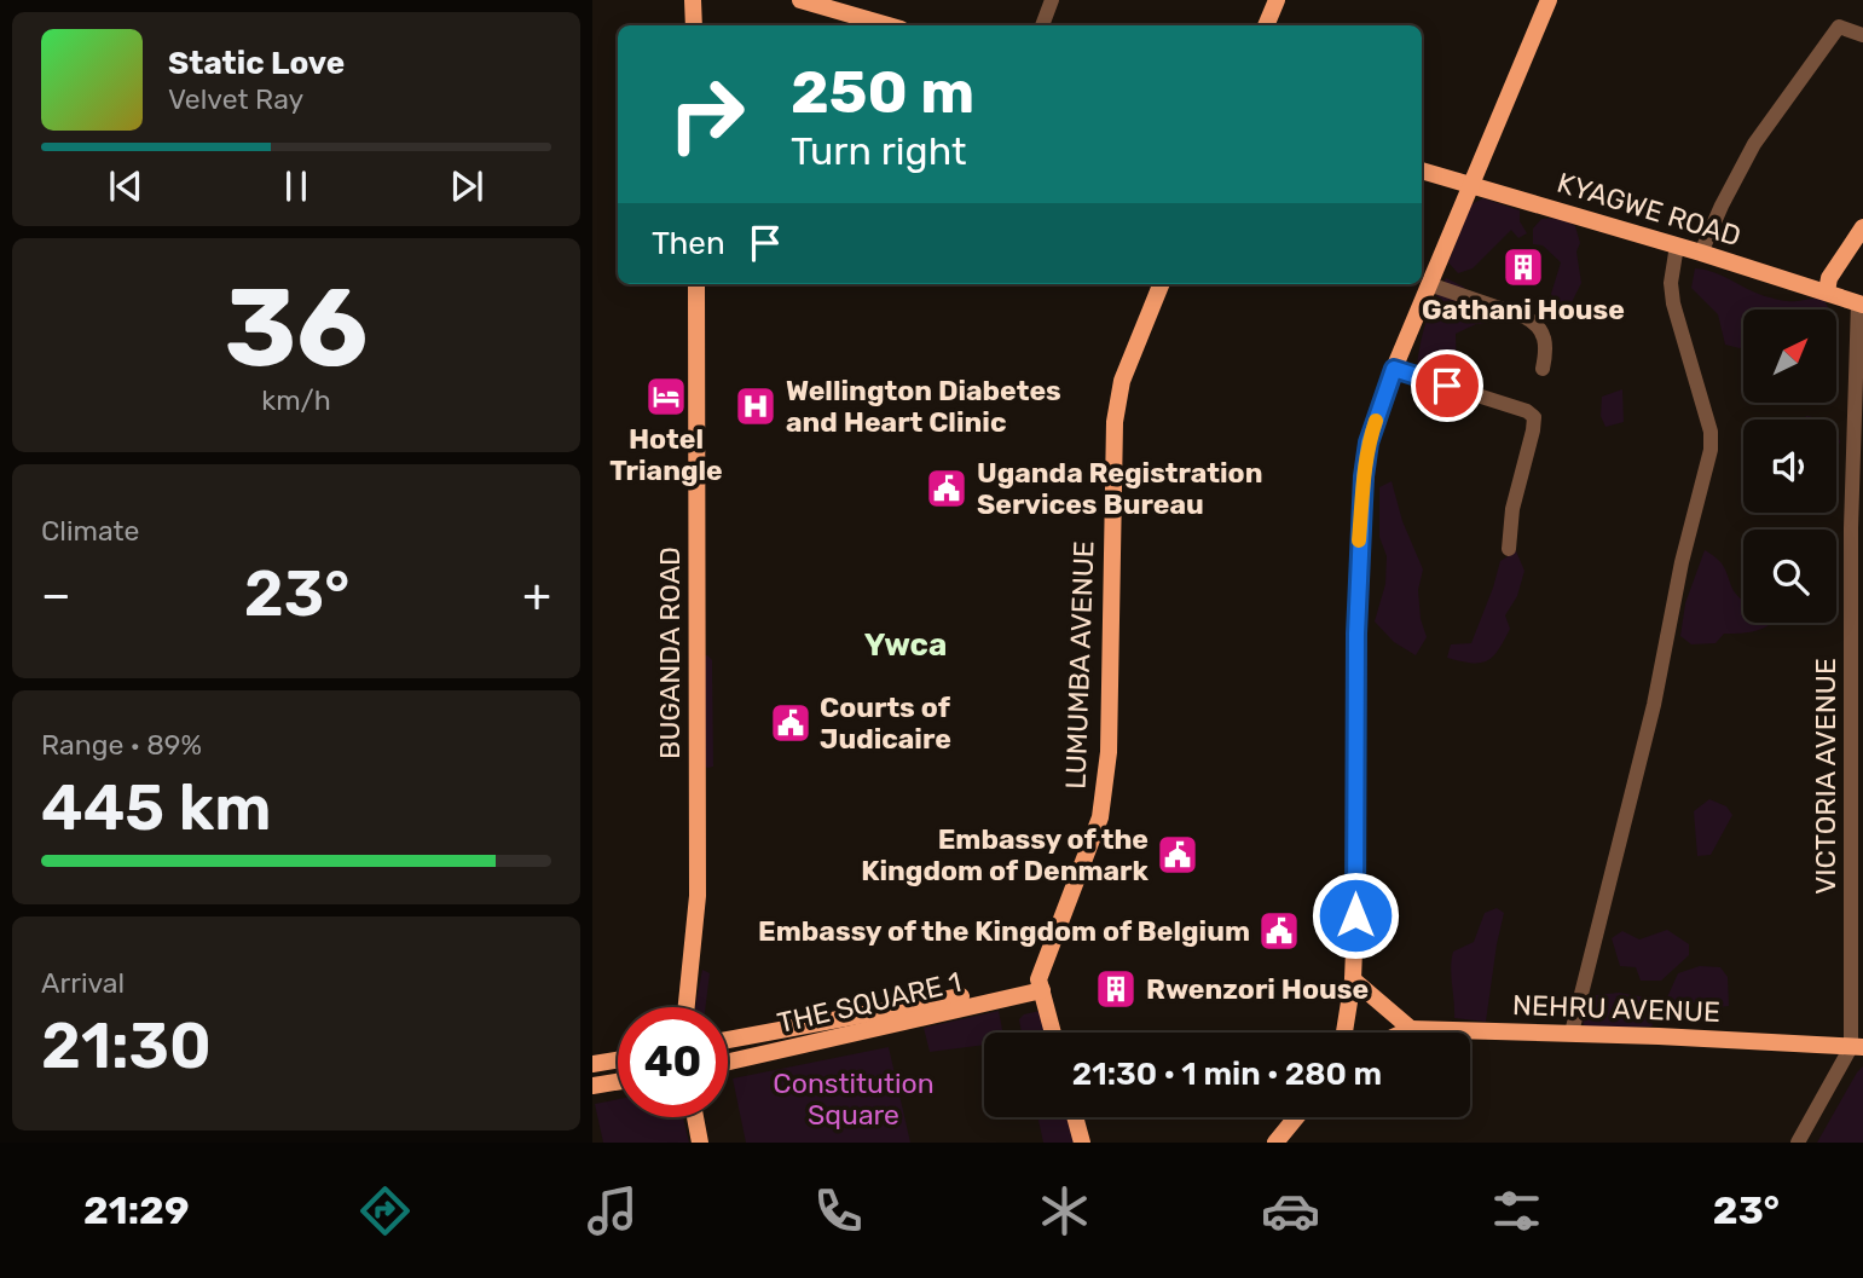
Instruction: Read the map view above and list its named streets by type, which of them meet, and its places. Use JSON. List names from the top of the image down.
{
  "streets": {
    "main road": [
      "KYAGWE ROAD",
      "BUGANDA ROAD",
      "LUMUMBA AVENUE",
      "THE SQUARE 1",
      "NEHRU AVENUE"
    ],
    "street": ["VICTORIA AVENUE"]
  },
  "crossings": [
    ["KYAGWE ROAD", "VICTORIA AVENUE"],
    ["LUMUMBA AVENUE", "THE SQUARE 1"],
    ["VICTORIA AVENUE", "NEHRU AVENUE"]
  ],
  "districts": ["Ywca"],
  "parks": ["Constitution Square"],
  "places": {
    "building": ["Gathani House", "Rwenzori House"],
    "hotel": ["Hotel Triangle"],
    "hospital": ["Wellington Diabetes and Heart Clinic"],
    "public building": [
      "Uganda Registration Services Bureau",
      "Courts of Judicaire",
      "Embassy of the Kingdom of Denmark",
      "Embassy of the Kingdom of Belgium"
    ]
  },
  "north": "top right",
  "page": {
    "turn": ["250 m", "Turn right"],
    "song": ["Static Love", "Velvet Ray"],
    "then": "Then",
    "tile": [
      ["36", "km/h"],
      "Climate",
      ["Range · 89%", "445 km"],
      ["Arrival", "21:30"]
    ],
    "heat": ["−", "23°", "+"],
    "limit": "40",
    "trip": "21:30 · 1 min · 280 m",
    "tabs": ["21:29", "23°"]
  }
}
